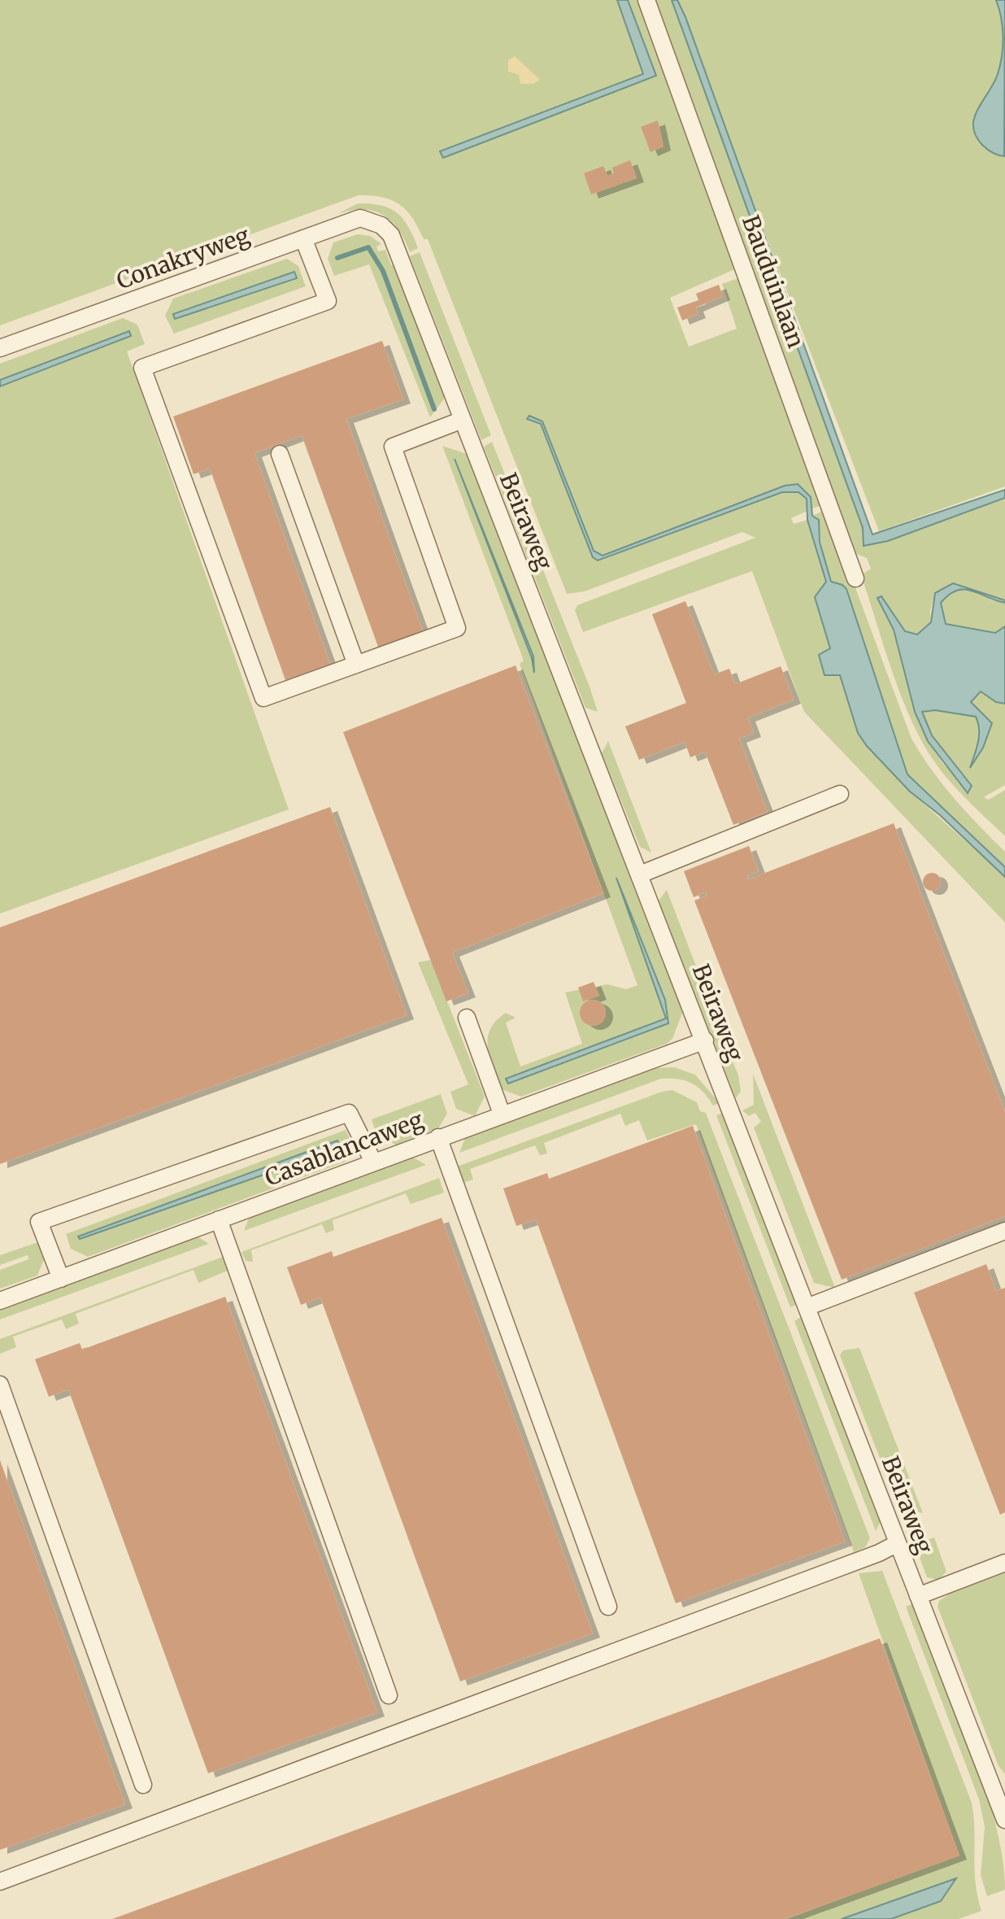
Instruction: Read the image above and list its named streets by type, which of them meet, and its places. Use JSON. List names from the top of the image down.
{
  "streets": {
    "street": [
      "Conakryweg",
      "Bauduinlaan",
      "Beiraweg",
      "Casablancaweg"
    ]
  },
  "crossings": [
    ["Conakryweg", "Beiraweg"],
    ["Beiraweg", "Casablancaweg"]
  ]
}
